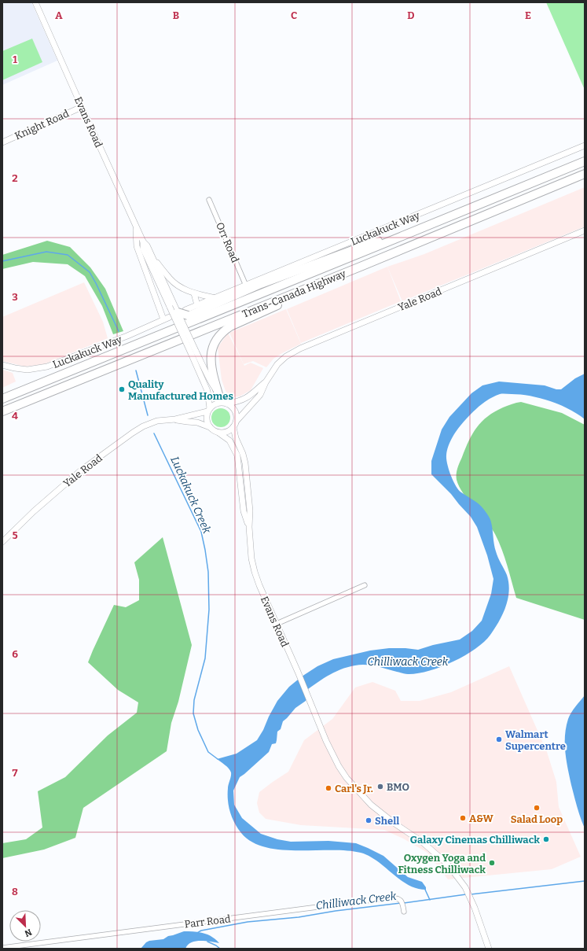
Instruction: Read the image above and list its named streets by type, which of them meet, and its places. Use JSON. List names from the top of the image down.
{
  "streets": {
    "highway": ["Trans-Canada Highway"],
    "street": [
      "Evans Road",
      "Knight Road",
      "Luckakuck Way",
      "Orr Road",
      "Yale Road",
      "Parr Road"
    ]
  },
  "crossings": [
    ["Evans Road", "Knight Road"],
    ["Evans Road", "Luckakuck Way"],
    ["Evans Road", "Yale Road"],
    ["Luckakuck Way", "Orr Road"]
  ],
  "water": ["Luckakuck Creek", "Chilliwack Creek"],
  "places": [
    "Quality Manufactured Homes",
    "Walmart Supercentre",
    "BMO",
    "Carl's Jr.",
    "Salad Loop",
    "A&W",
    "Shell",
    "Galaxy Cinemas Chilliwack",
    "Oxygen Yoga and Fitness Chilliwack"
  ],
  "north": "bottom right",
  "grid": {
    "columns": [
      "A",
      "B",
      "C",
      "D",
      "E"
    ],
    "rows": [
      "1",
      "2",
      "3",
      "4",
      "5",
      "6",
      "7",
      "8"
    ]
  }
}
